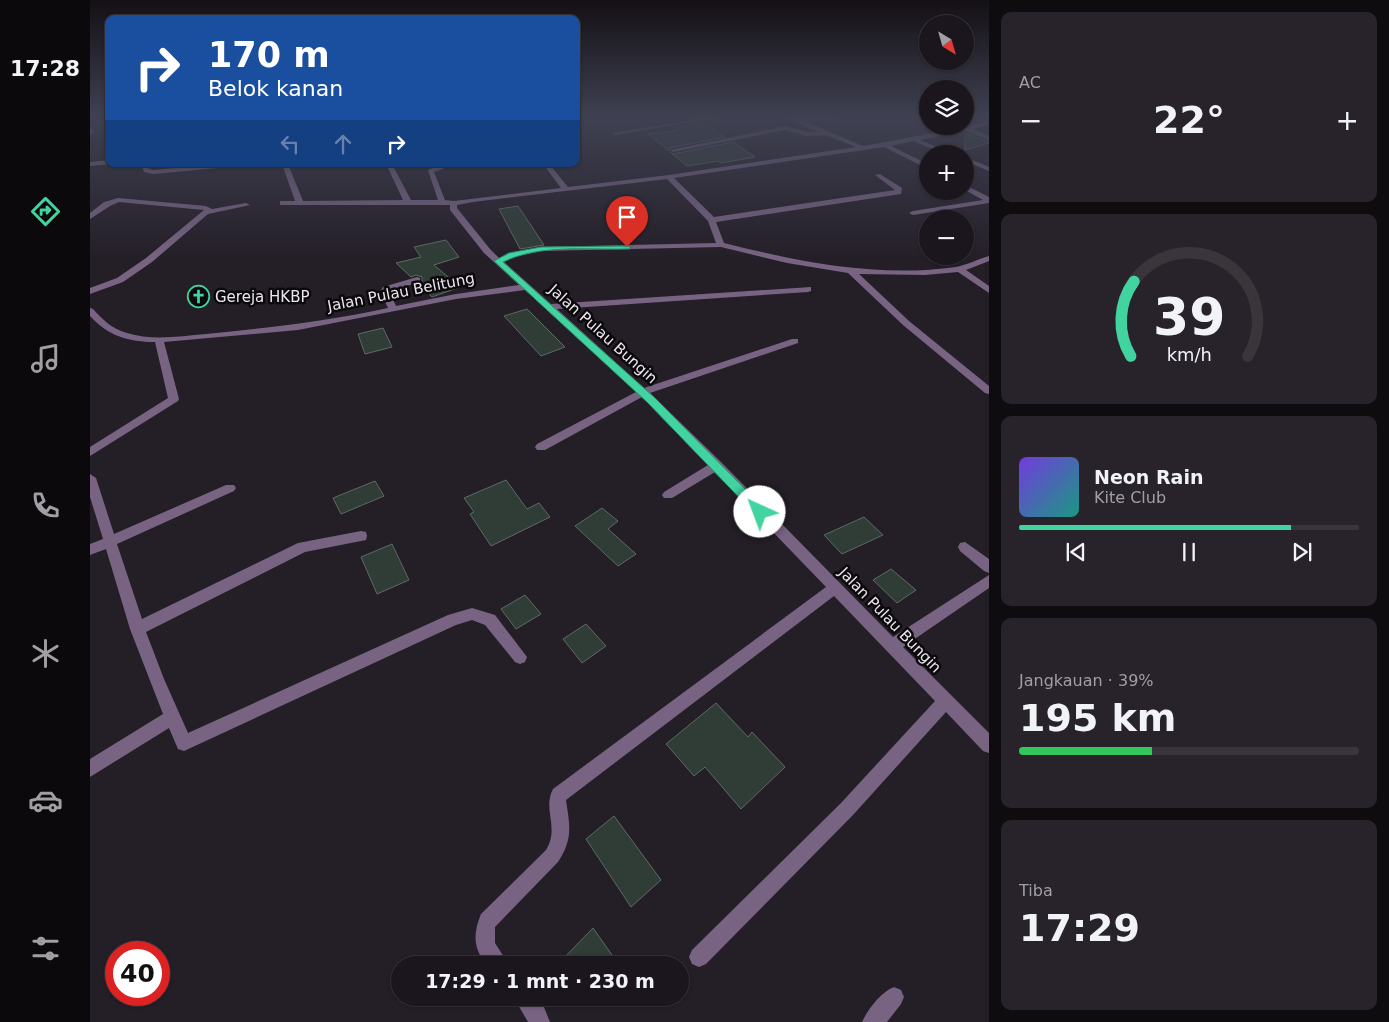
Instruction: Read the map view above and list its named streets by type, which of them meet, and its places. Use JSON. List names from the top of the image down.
{
  "streets": {
    "street": ["Jalan Pulau Belitung", "Jalan Pulau Bungin"]
  },
  "crossings": [
    ["Jalan Pulau Belitung", "Jalan Pulau Bungin"]
  ],
  "places": {
    "church": ["Gereja HKBP"]
  },
  "north": "bottom right",
  "page": {
    "tabs": "17:28",
    "tile": [
      "AC",
      ["Jangkauan · 39%", "195 km"],
      ["Tiba", "17:29"]
    ],
    "map_buttons": ["+", "−"],
    "turn": ["170 m", "Belok kanan"],
    "heat": ["−", "22°", "+"],
    "song": ["Neon Rain", "Kite Club"],
    "limit": "40",
    "trip": "17:29 · 1 mnt · 230 m",
    "gauge": ["39", "km/h"]
  }
}
